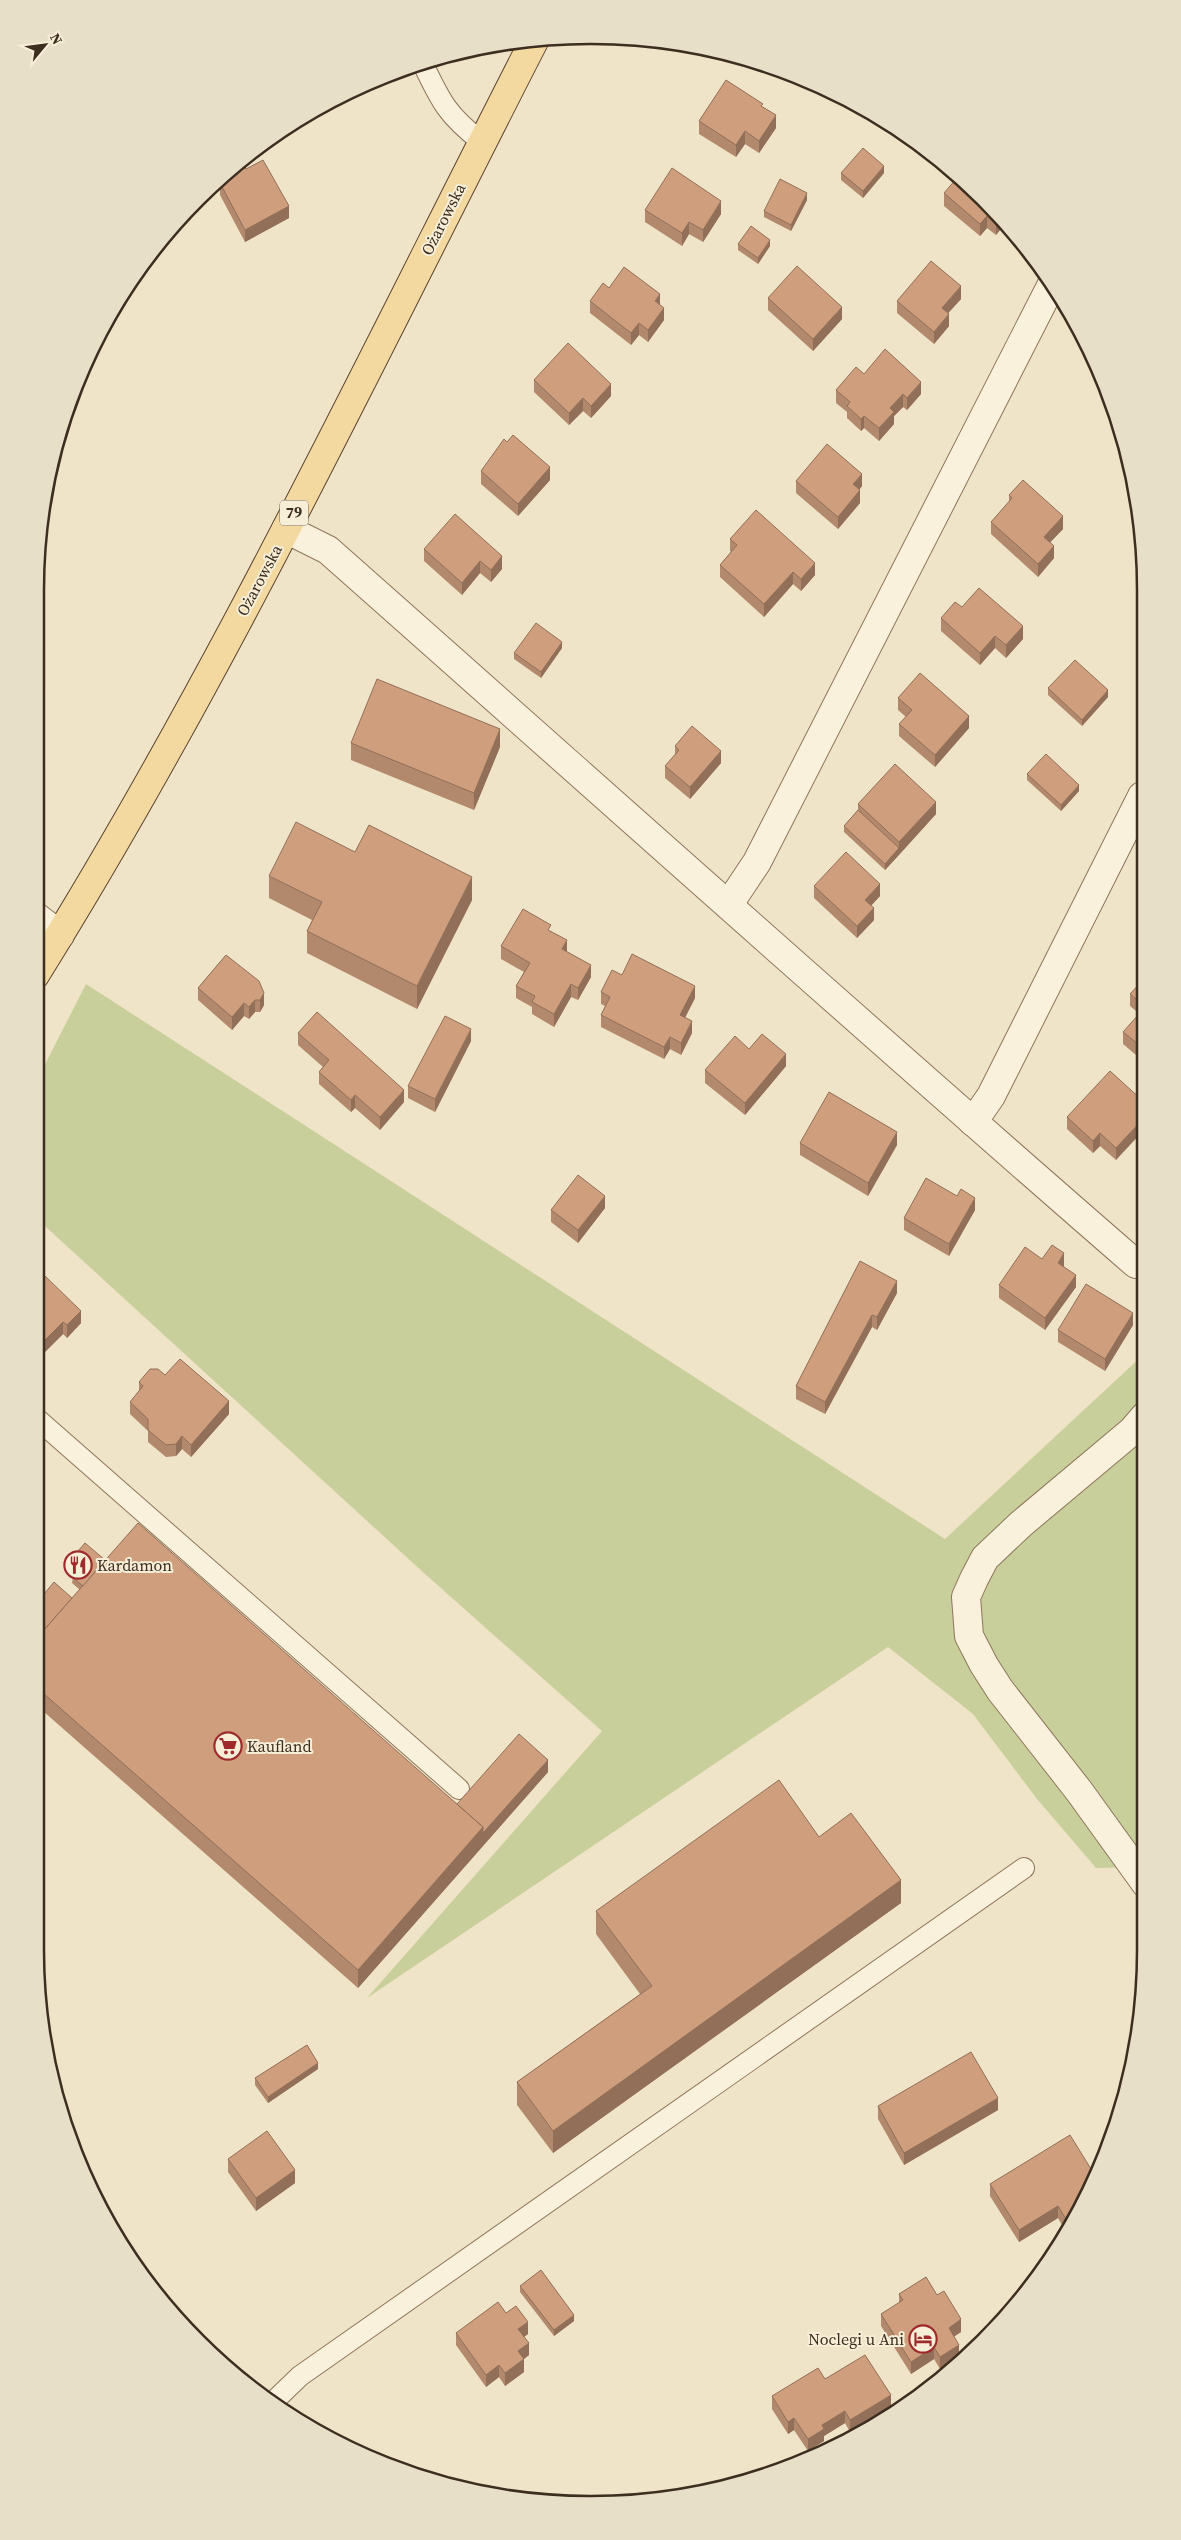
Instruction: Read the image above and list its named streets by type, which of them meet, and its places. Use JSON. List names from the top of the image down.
{
  "streets": {
    "main road": ["Ożarowska", "79"]
  },
  "places": {
    "restaurant": ["Kardamon"],
    "supermarket": ["Kaufland"],
    "hotel": ["Noclegi u Ani"]
  },
  "north": "top right"
}
